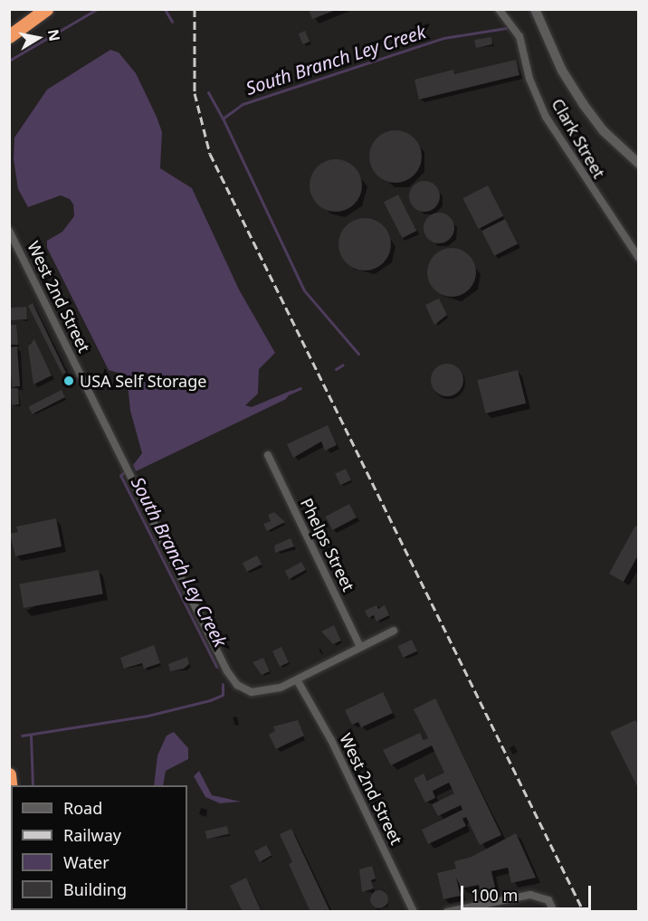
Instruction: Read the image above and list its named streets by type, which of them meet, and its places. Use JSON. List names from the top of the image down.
{
  "streets": {
    "street": ["Clark Street", "West 2nd Street", "Phelps Street"]
  },
  "water": ["South Branch Ley Creek"],
  "places": ["USA Self Storage"],
  "legend": [
    "Road",
    "Railway",
    "Water",
    "Building"
  ],
  "scale_bar": "100 m",
  "north": "right"
}
